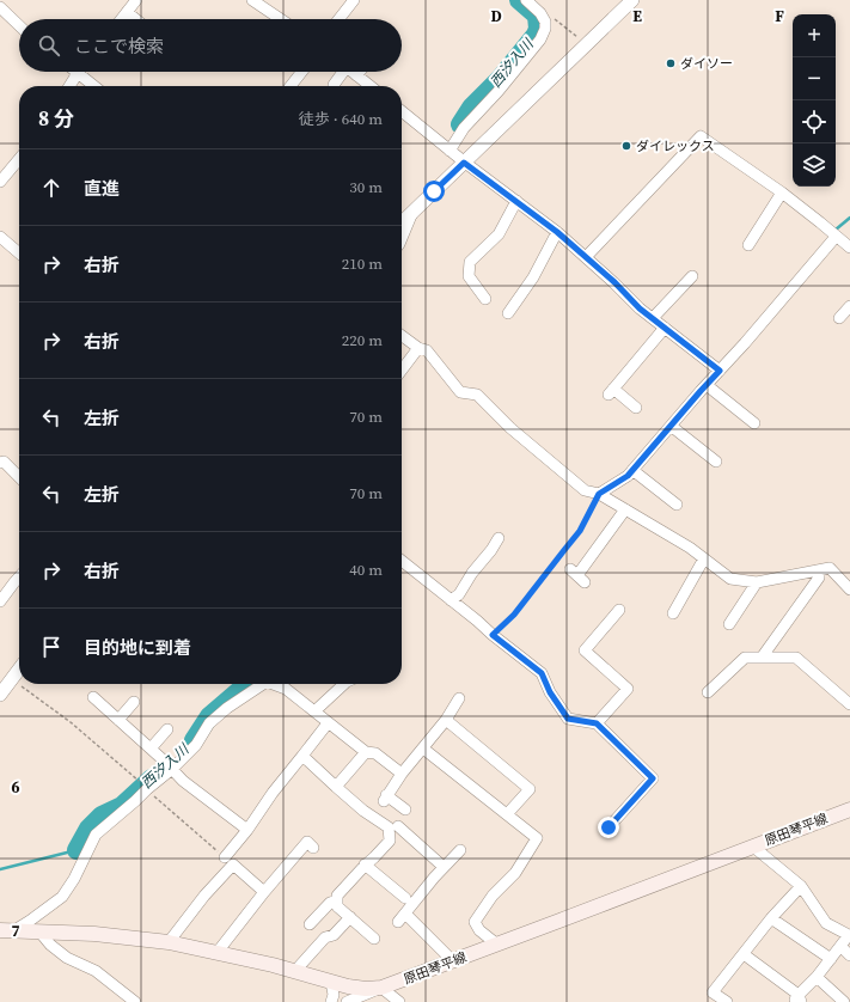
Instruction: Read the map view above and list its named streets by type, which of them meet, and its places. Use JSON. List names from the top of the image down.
{
  "streets": {
    "main road": ["原田琴平線"]
  },
  "water": ["西汐入川"],
  "places": ["ダイソー", "ダイレックス"],
  "page": {
    "map_buttons": ["+", "−"],
    "search": "ここで検索",
    "heading": ["8 分", "徒歩 · 640 m"],
    "list": [
      ["直進", "30 m"],
      ["右折", "210 m"],
      ["右折", "220 m"],
      ["左折", "70 m"],
      ["左折", "70 m"],
      ["右折", "40 m"],
      "目的地に到着"
    ]
  },
  "grid": {
    "columns": ["D", "E", "F"],
    "rows": ["6", "7"]
  }
}
